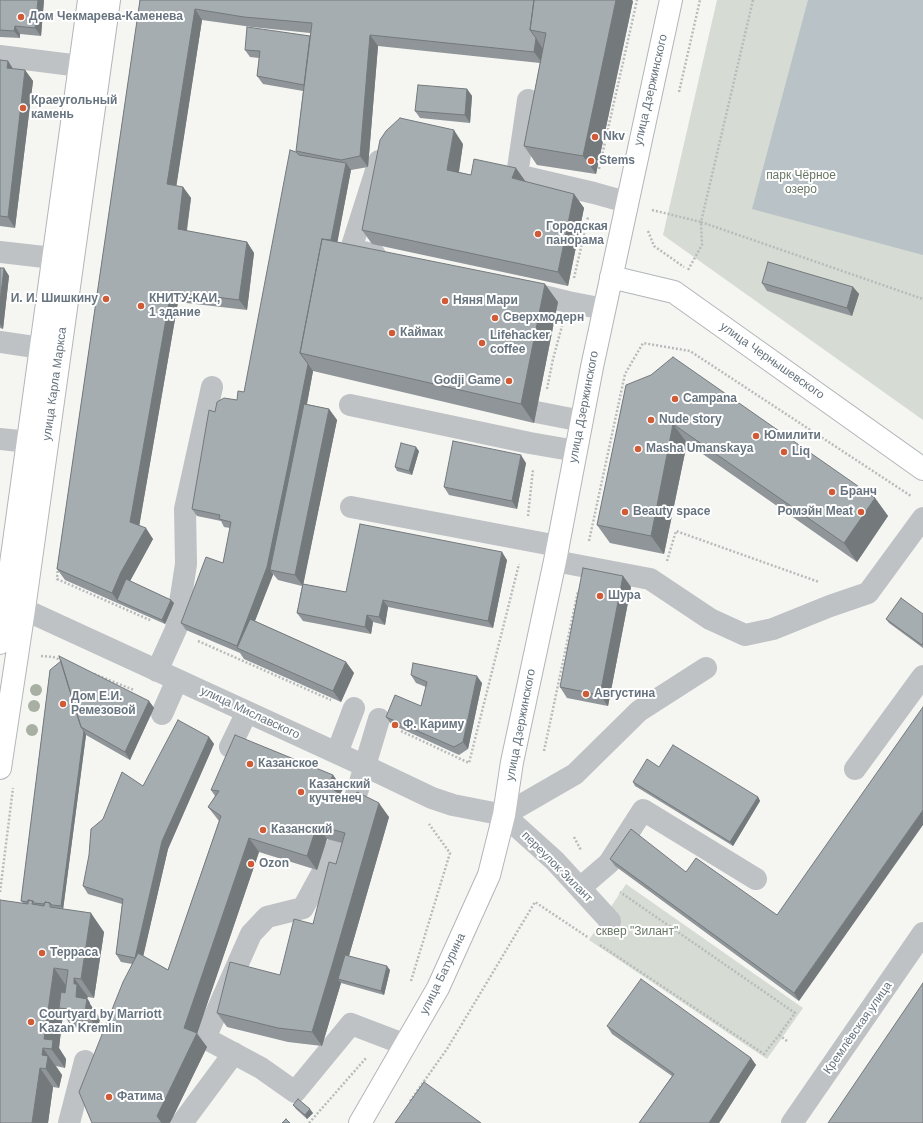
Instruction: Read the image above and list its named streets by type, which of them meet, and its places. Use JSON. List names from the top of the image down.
{
  "streets": {
    "main road": [
      "улица Дзержинского",
      "улица Чернышевского",
      "улица Карла Маркса",
      "улица Батурина"
    ],
    "street": ["улица Миславского", "переулок Зилант", "Кремлёвская улица"]
  },
  "crossings": [
    ["улица Дзержинского", "улица Чернышевского"],
    ["улица Дзержинского", "улица Миславского"],
    ["улица Дзержинского", "переулок Зилант"],
    ["улица Дзержинского", "улица Батурина"],
    ["улица Карла Маркса", "улица Миславского"],
    ["улица Миславского", "переулок Зилант"],
    ["улица Миславского", "улица Батурина"],
    ["переулок Зилант", "улица Батурина"]
  ],
  "parks": ["парк Чёрное озеро", "сквер \"Зилант\""],
  "places": [
    "Дом Чекмарева-Каменева",
    "Краеугольный камень",
    "Nkv",
    "Stems",
    "Городская панорама",
    "И. И. Шишкину",
    "Няня Мари",
    "КНИТУ-КАИ, 1 здание",
    "Сверхмодерн",
    "Каймак",
    "Lifehacker coffee",
    "Godji Game",
    "Campana",
    "Nude story",
    "Юмилити",
    "Masha Umanskaya",
    "Liq",
    "Бранч",
    "Beauty space",
    "Ромэйн Meat",
    "Шура",
    "Августина",
    "Дом Е.И. Ремезовой",
    "Ф. Кариму",
    "Казанское",
    "Казанский кучтенеч",
    "Казанский",
    "Ozon",
    "Терраса",
    "Courtyard by Marriott Kazan Kremlin",
    "Фатима"
  ]
}
